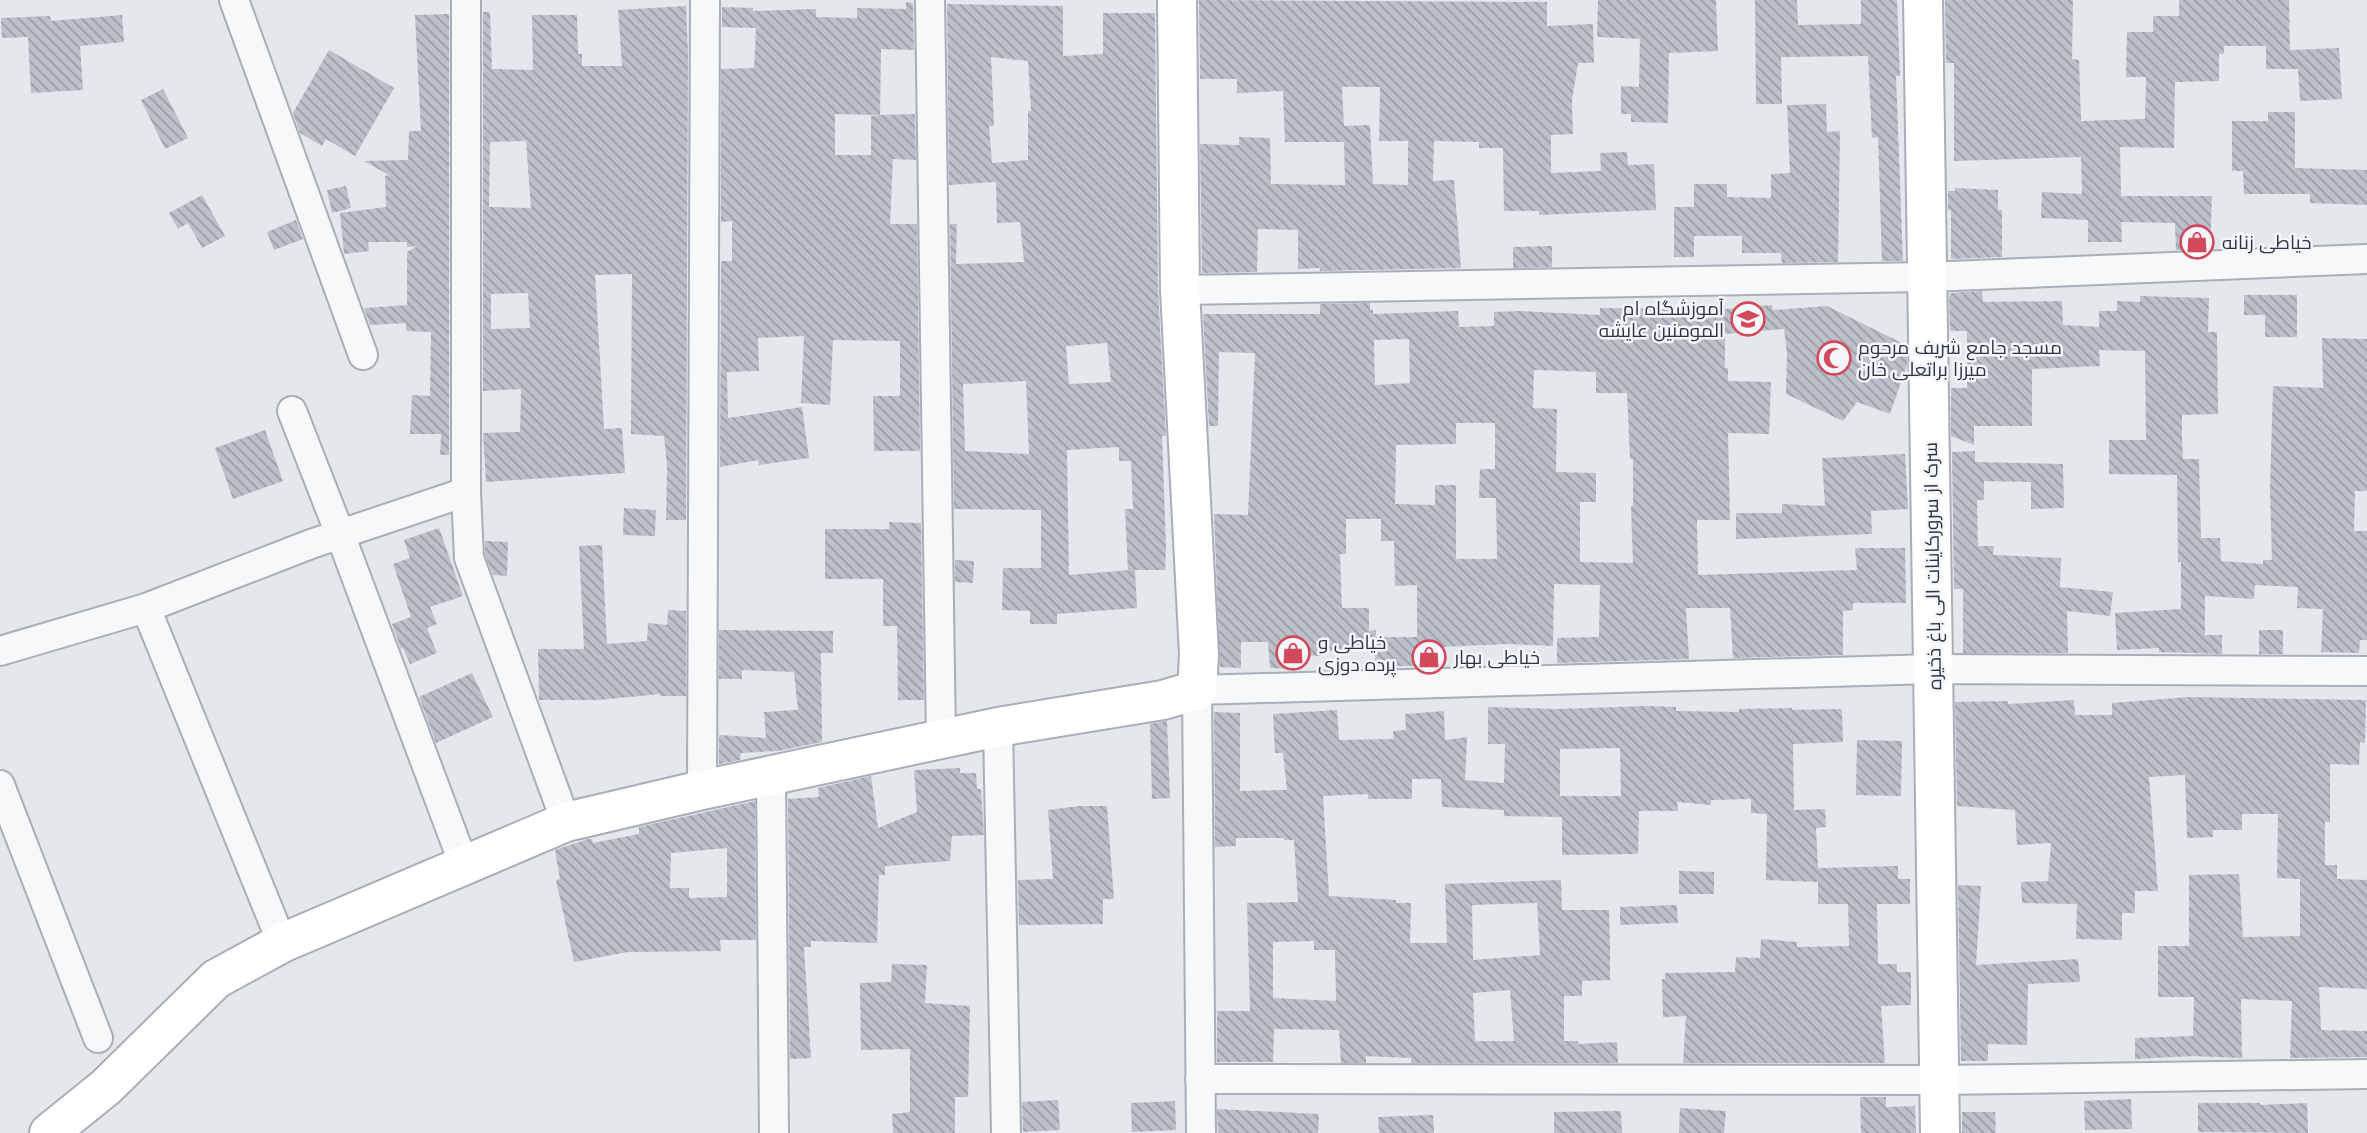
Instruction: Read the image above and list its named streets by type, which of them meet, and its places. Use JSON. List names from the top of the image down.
{
  "streets": {
    "street": ["سرک از سرورکاینات الی باغ ذخیره"]
  },
  "places": {
    "shop": ["خیاطی زنانه", "خیاطی و پرده دوزی", "خیاطی بهار"],
    "school or university": ["آموزشگاه ام المومنین عایشه"],
    "mosque": ["مسجد جامع شریف مرحوم میرزا براتعلی خان"]
  }
}
